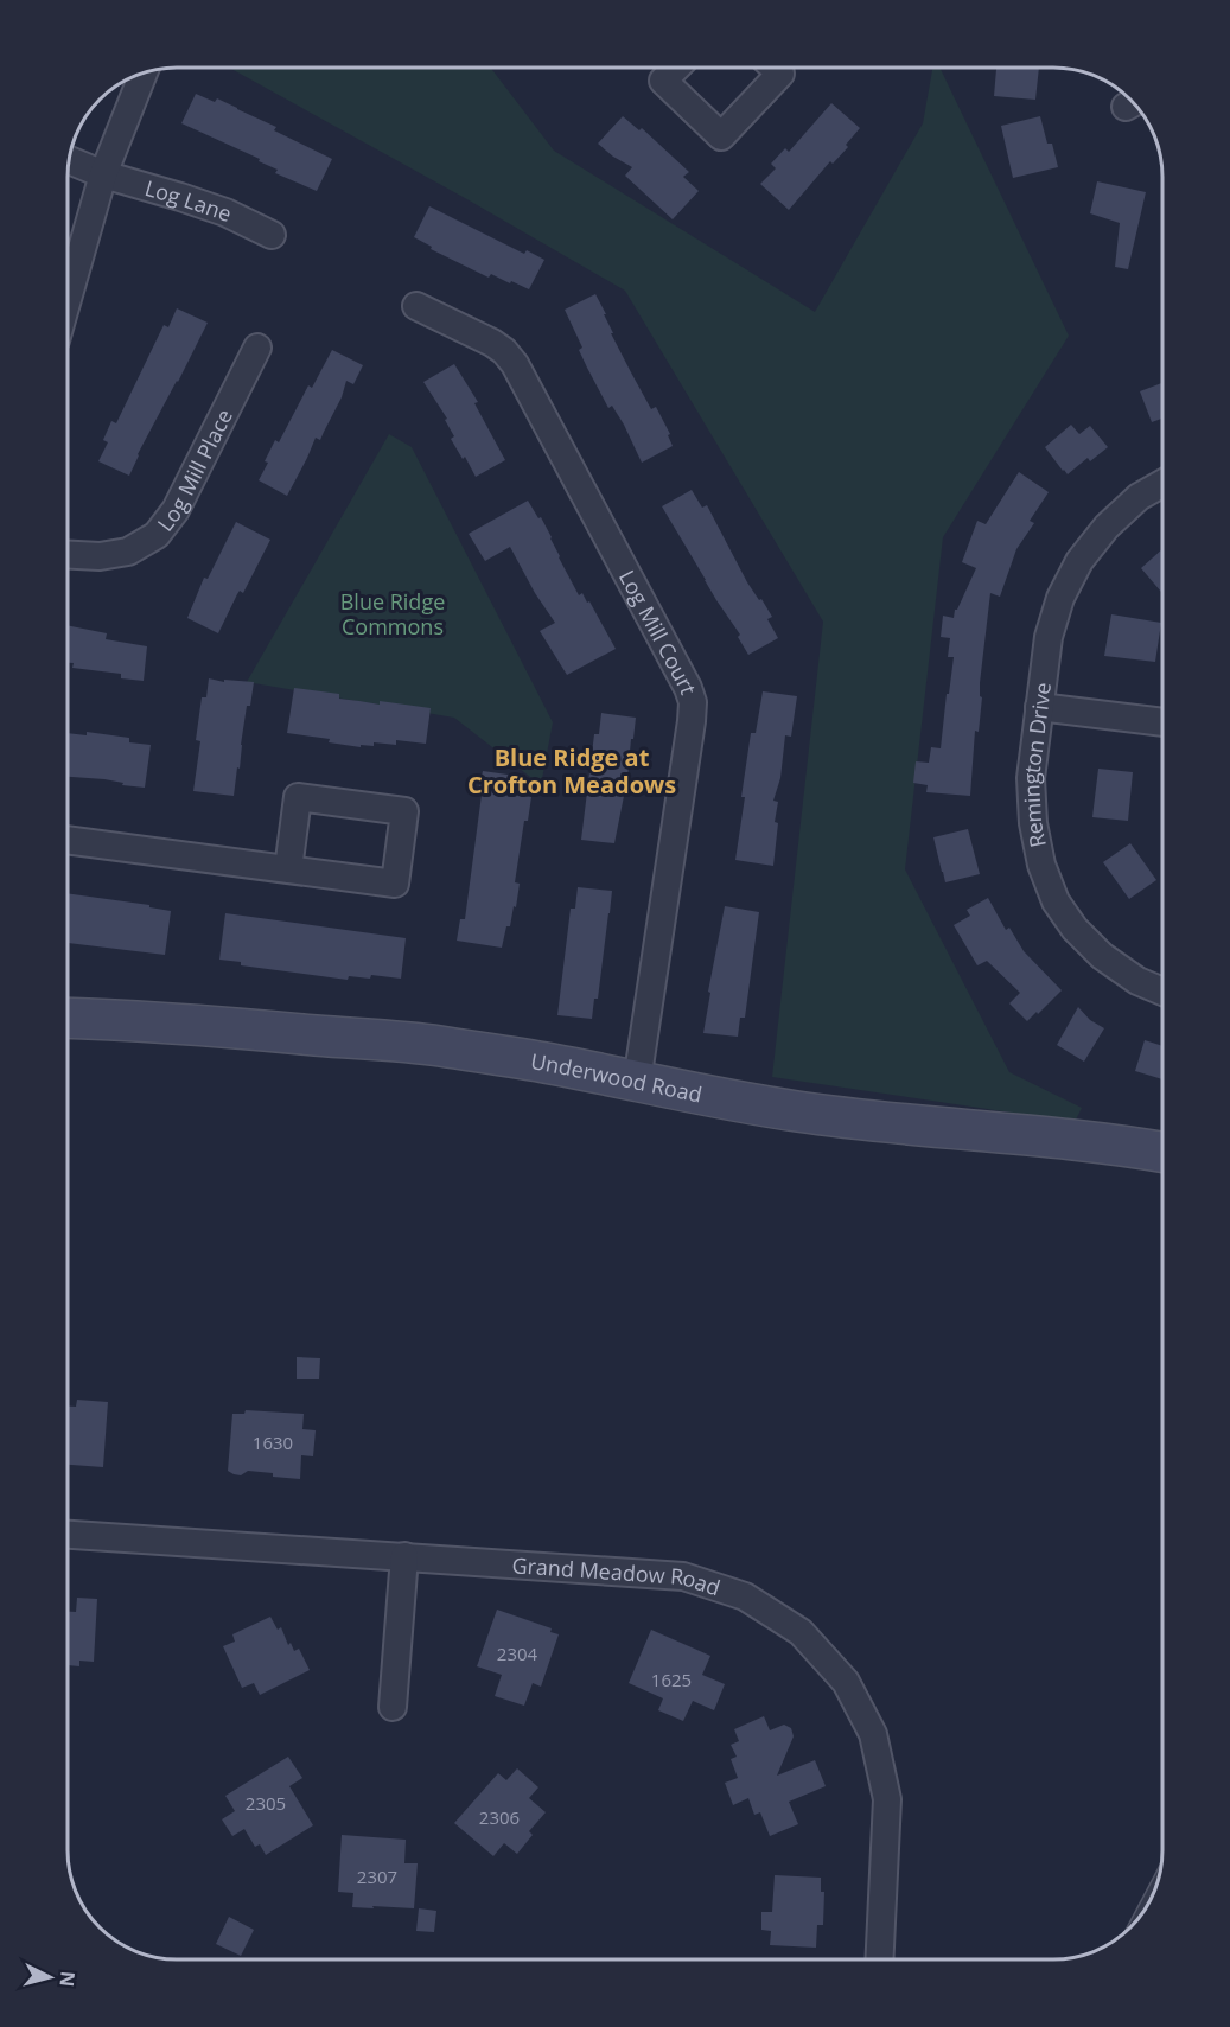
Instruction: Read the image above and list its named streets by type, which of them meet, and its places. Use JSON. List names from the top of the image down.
{
  "streets": {
    "street": [
      "Log Lane",
      "Log Mill Place",
      "Log Mill Court",
      "Remington Drive",
      "Underwood Road",
      "Grand Meadow Road"
    ]
  },
  "crossings": [
    ["Log Mill Court", "Underwood Road"]
  ],
  "districts": ["Blue Ridge at Crofton Meadows"],
  "parks": ["Blue Ridge Commons"],
  "house_numbers": [
    "1630",
    "2304",
    "1625",
    "2305",
    "2306",
    "2307"
  ],
  "north": "right"
}
